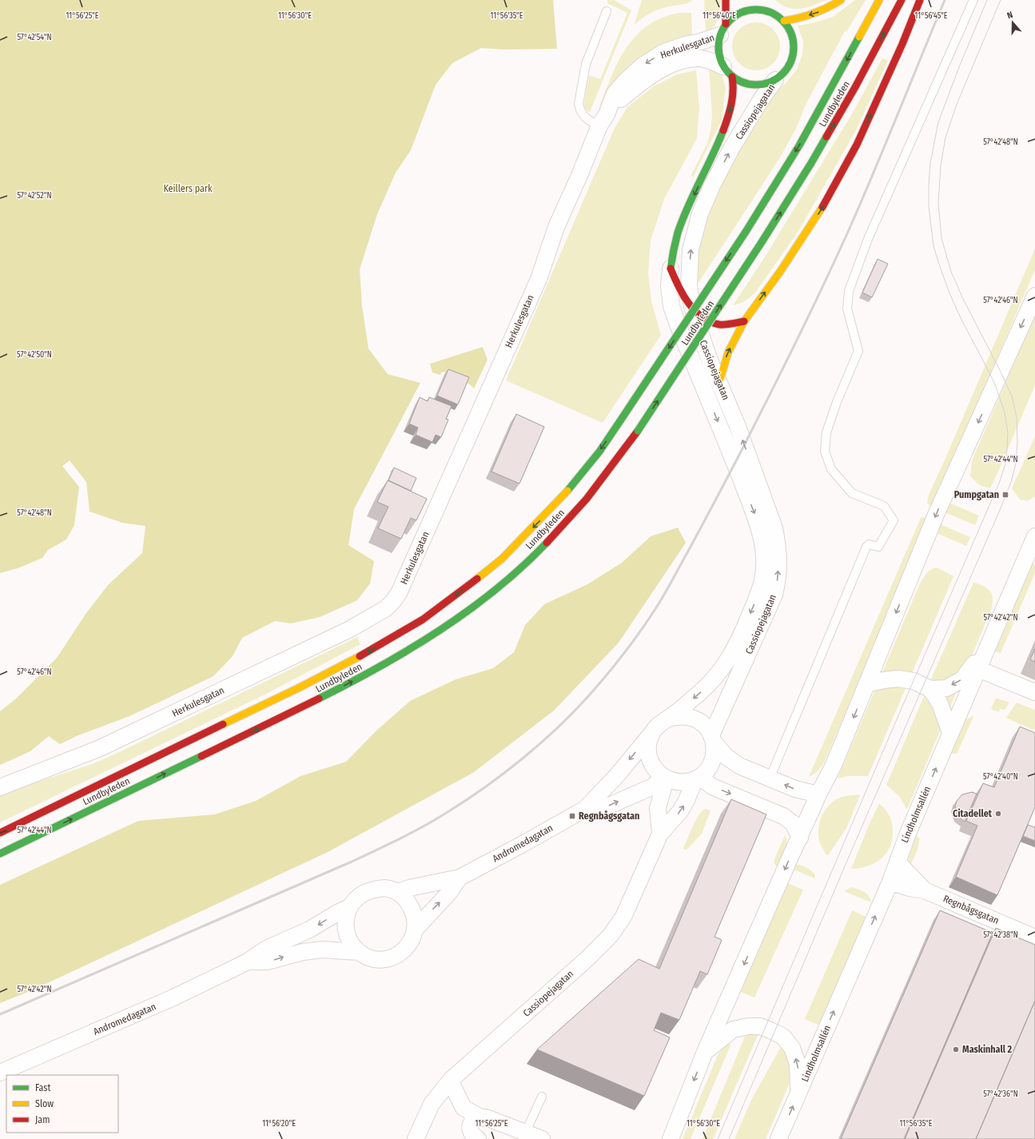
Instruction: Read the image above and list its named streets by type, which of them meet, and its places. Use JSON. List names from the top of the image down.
{
  "streets": {
    "main road": ["Lundbyleden", "Cassiopejagatan"],
    "street": [
      "Herkulesgatan",
      "Lindholmsallén",
      "Andromedagatan",
      "Regnbågsgatan"
    ]
  },
  "crossings": [
    ["Herkulesgatan", "Cassiopejagatan"],
    ["Cassiopejagatan", "Andromedagatan"],
    ["Lindholmsallén", "Regnbågsgatan"]
  ],
  "parks": ["Keillers park"],
  "places": {
    "transit": ["Pumpgatan", "Regnbågsgatan"],
    "other": ["Citadellet", "Maskinhall 2"]
  },
  "legend": ["Fast", "Slow", "Jam"],
  "north": "top",
  "coordinates": [
    "11°56'25\"E",
    "11°56'30\"E",
    "11°56'35\"E",
    "11°56'40\"E",
    "11°56'45\"E",
    "57°42'54\"N",
    "57°42'48\"N",
    "57°42'52\"N",
    "57°42'46\"N",
    "57°42'50\"N",
    "57°42'44\"N",
    "57°42'42\"N",
    "57°42'40\"N",
    "57°42'38\"N",
    "57°42'36\"N",
    "11°56'20\"E"
  ]
}
